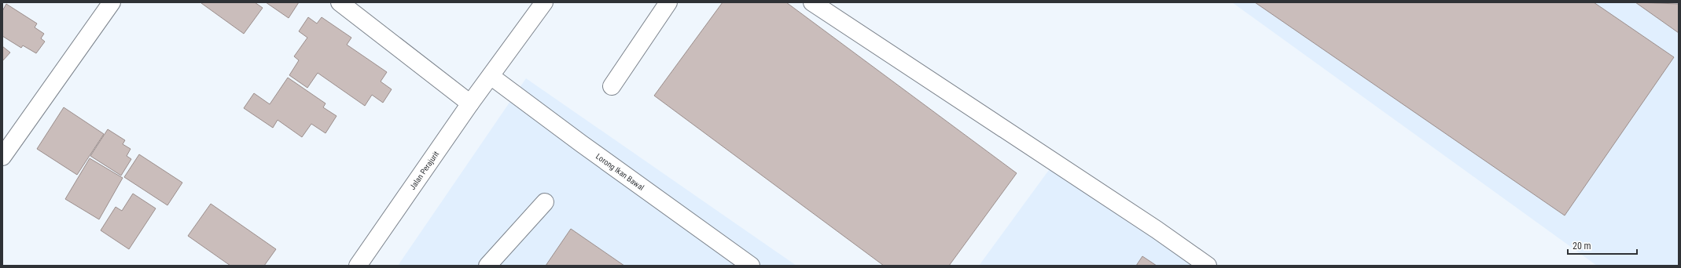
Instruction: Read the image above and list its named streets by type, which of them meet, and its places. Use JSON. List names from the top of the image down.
{
  "streets": {
    "street": ["Jalan Perajurit", "Lorong Ikan Bawal"]
  },
  "crossings": [
    ["Jalan Perajurit", "Lorong Ikan Bawal"]
  ],
  "scale_bar": "20 m"
}
